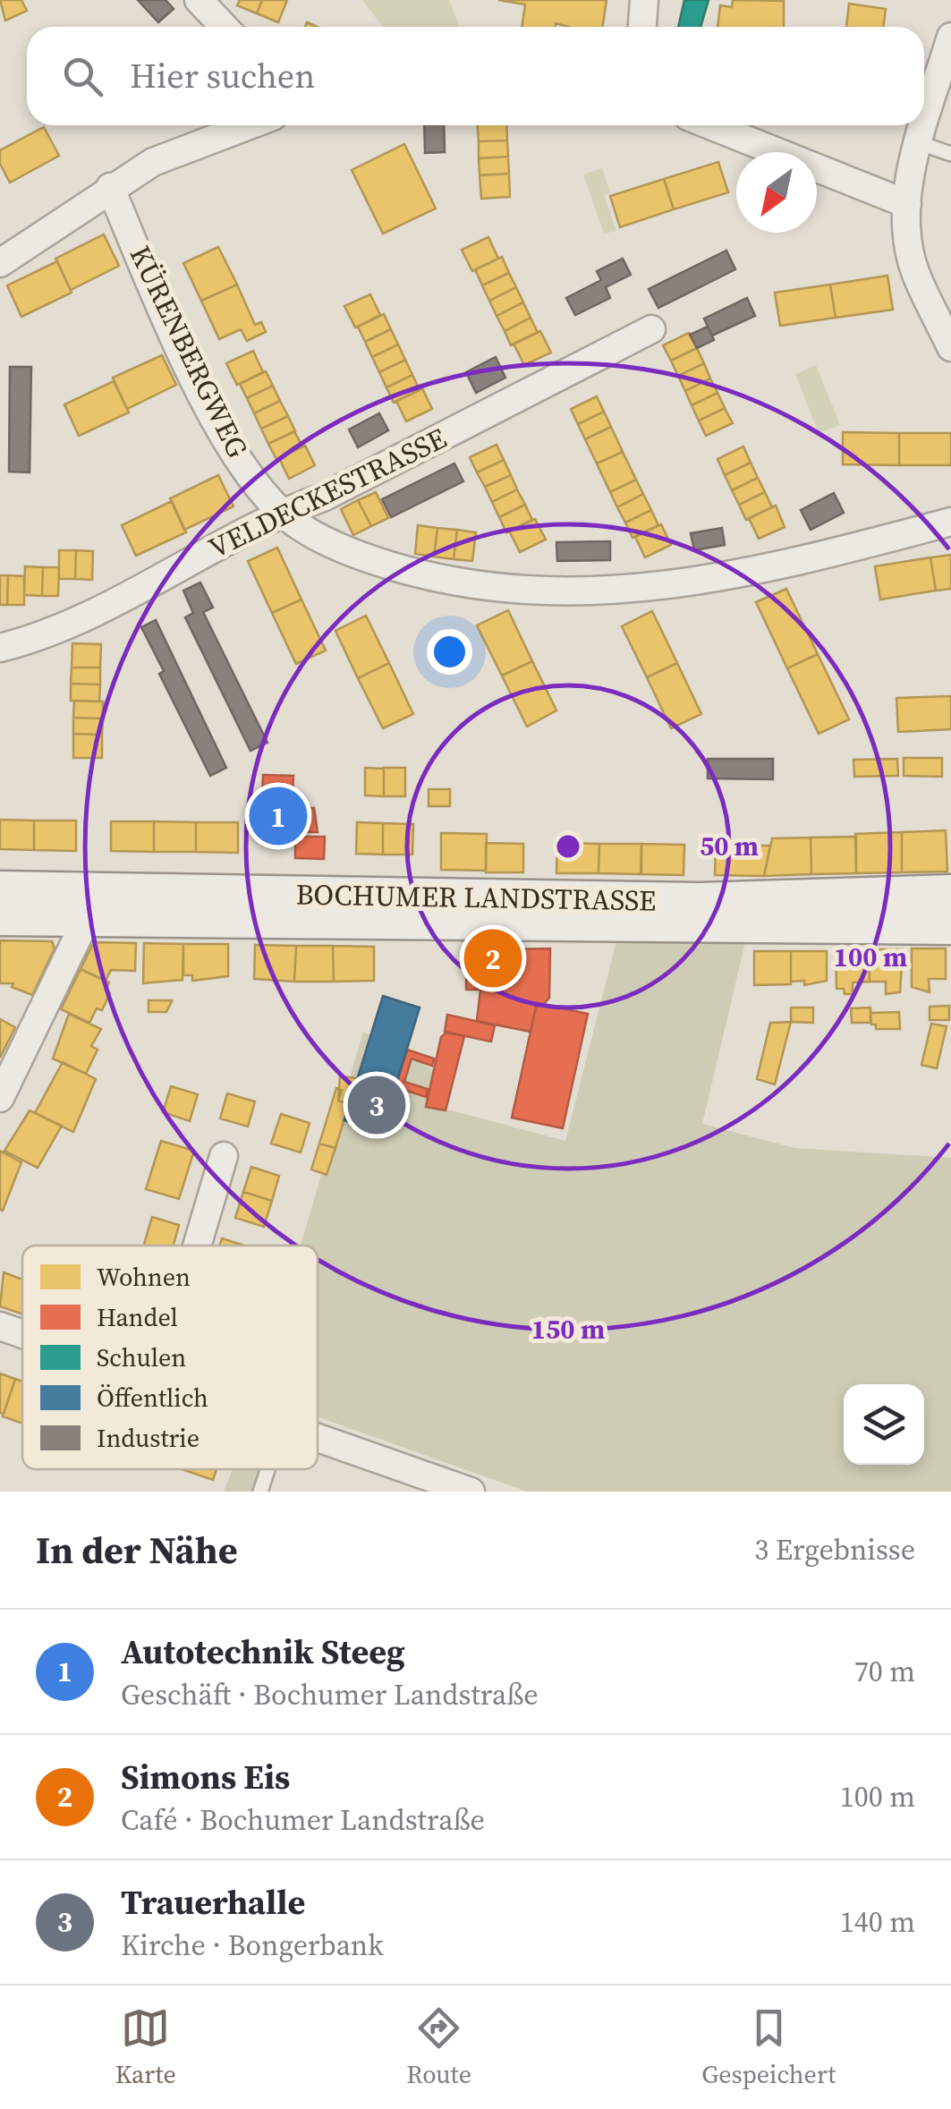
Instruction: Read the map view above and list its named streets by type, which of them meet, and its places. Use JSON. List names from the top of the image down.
{
  "streets": {
    "main road": ["BOCHUMER LANDSTRASSE"],
    "street": ["KÜRENBERGWEG", "VELDECKESTRASSE"]
  },
  "crossings": [
    ["KÜRENBERGWEG", "VELDECKESTRASSE"]
  ],
  "legend": [
    "Wohnen",
    "Handel",
    "Schulen",
    "Öffentlich",
    "Industrie"
  ],
  "north": "bottom left",
  "page": {
    "search": "Hier suchen",
    "pins": ["1", "2", "3"],
    "heading": ["In der Nähe", "3 Ergebnisse"],
    "list": [
      {
        "mark": "1",
        "name": "Autotechnik Steeg",
        "note": "Geschäft · Bochumer Landstraße",
        "value": "70 m"
      },
      {
        "mark": "2",
        "name": "Simons Eis",
        "note": "Café · Bochumer Landstraße",
        "value": "100 m"
      },
      {
        "mark": "3",
        "name": "Trauerhalle",
        "note": "Kirche · Bongerbank",
        "value": "140 m"
      }
    ],
    "nav": ["Karte", "Route", "Gespeichert"]
  },
  "rings": ["50 m", "100 m", "150 m"]
}
